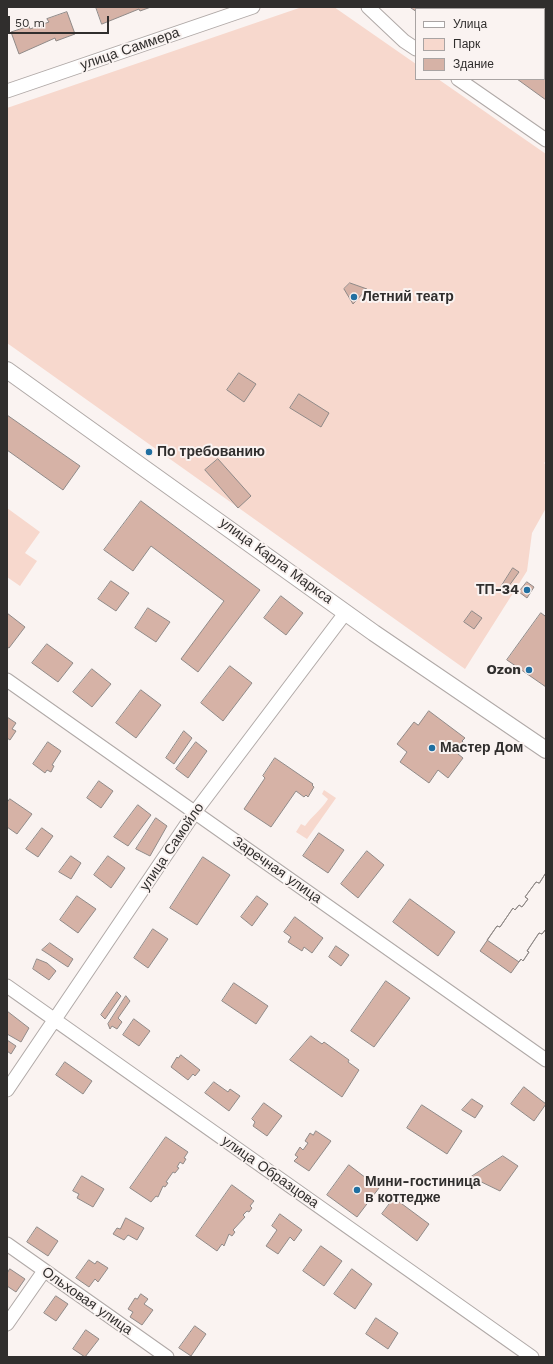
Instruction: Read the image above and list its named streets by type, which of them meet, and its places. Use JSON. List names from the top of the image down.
{
  "streets": {
    "street": [
      "улица Саммера",
      "улица Карла Маркса",
      "улица Самойло",
      "Заречная улица",
      "улица Образцова",
      "Ольховая улица"
    ]
  },
  "crossings": [
    ["улица Карла Маркса", "улица Самойло"],
    ["улица Самойло", "Заречная улица"],
    ["улица Самойло", "улица Образцова"]
  ],
  "places": [
    "Летний театр",
    "По требованию",
    "ТП-34",
    "Ozon",
    "Мастер Дом",
    "Мини-гостиница в коттедже"
  ],
  "legend": ["Улица", "Парк", "Здание"],
  "scale_bar": "50 m"
}
